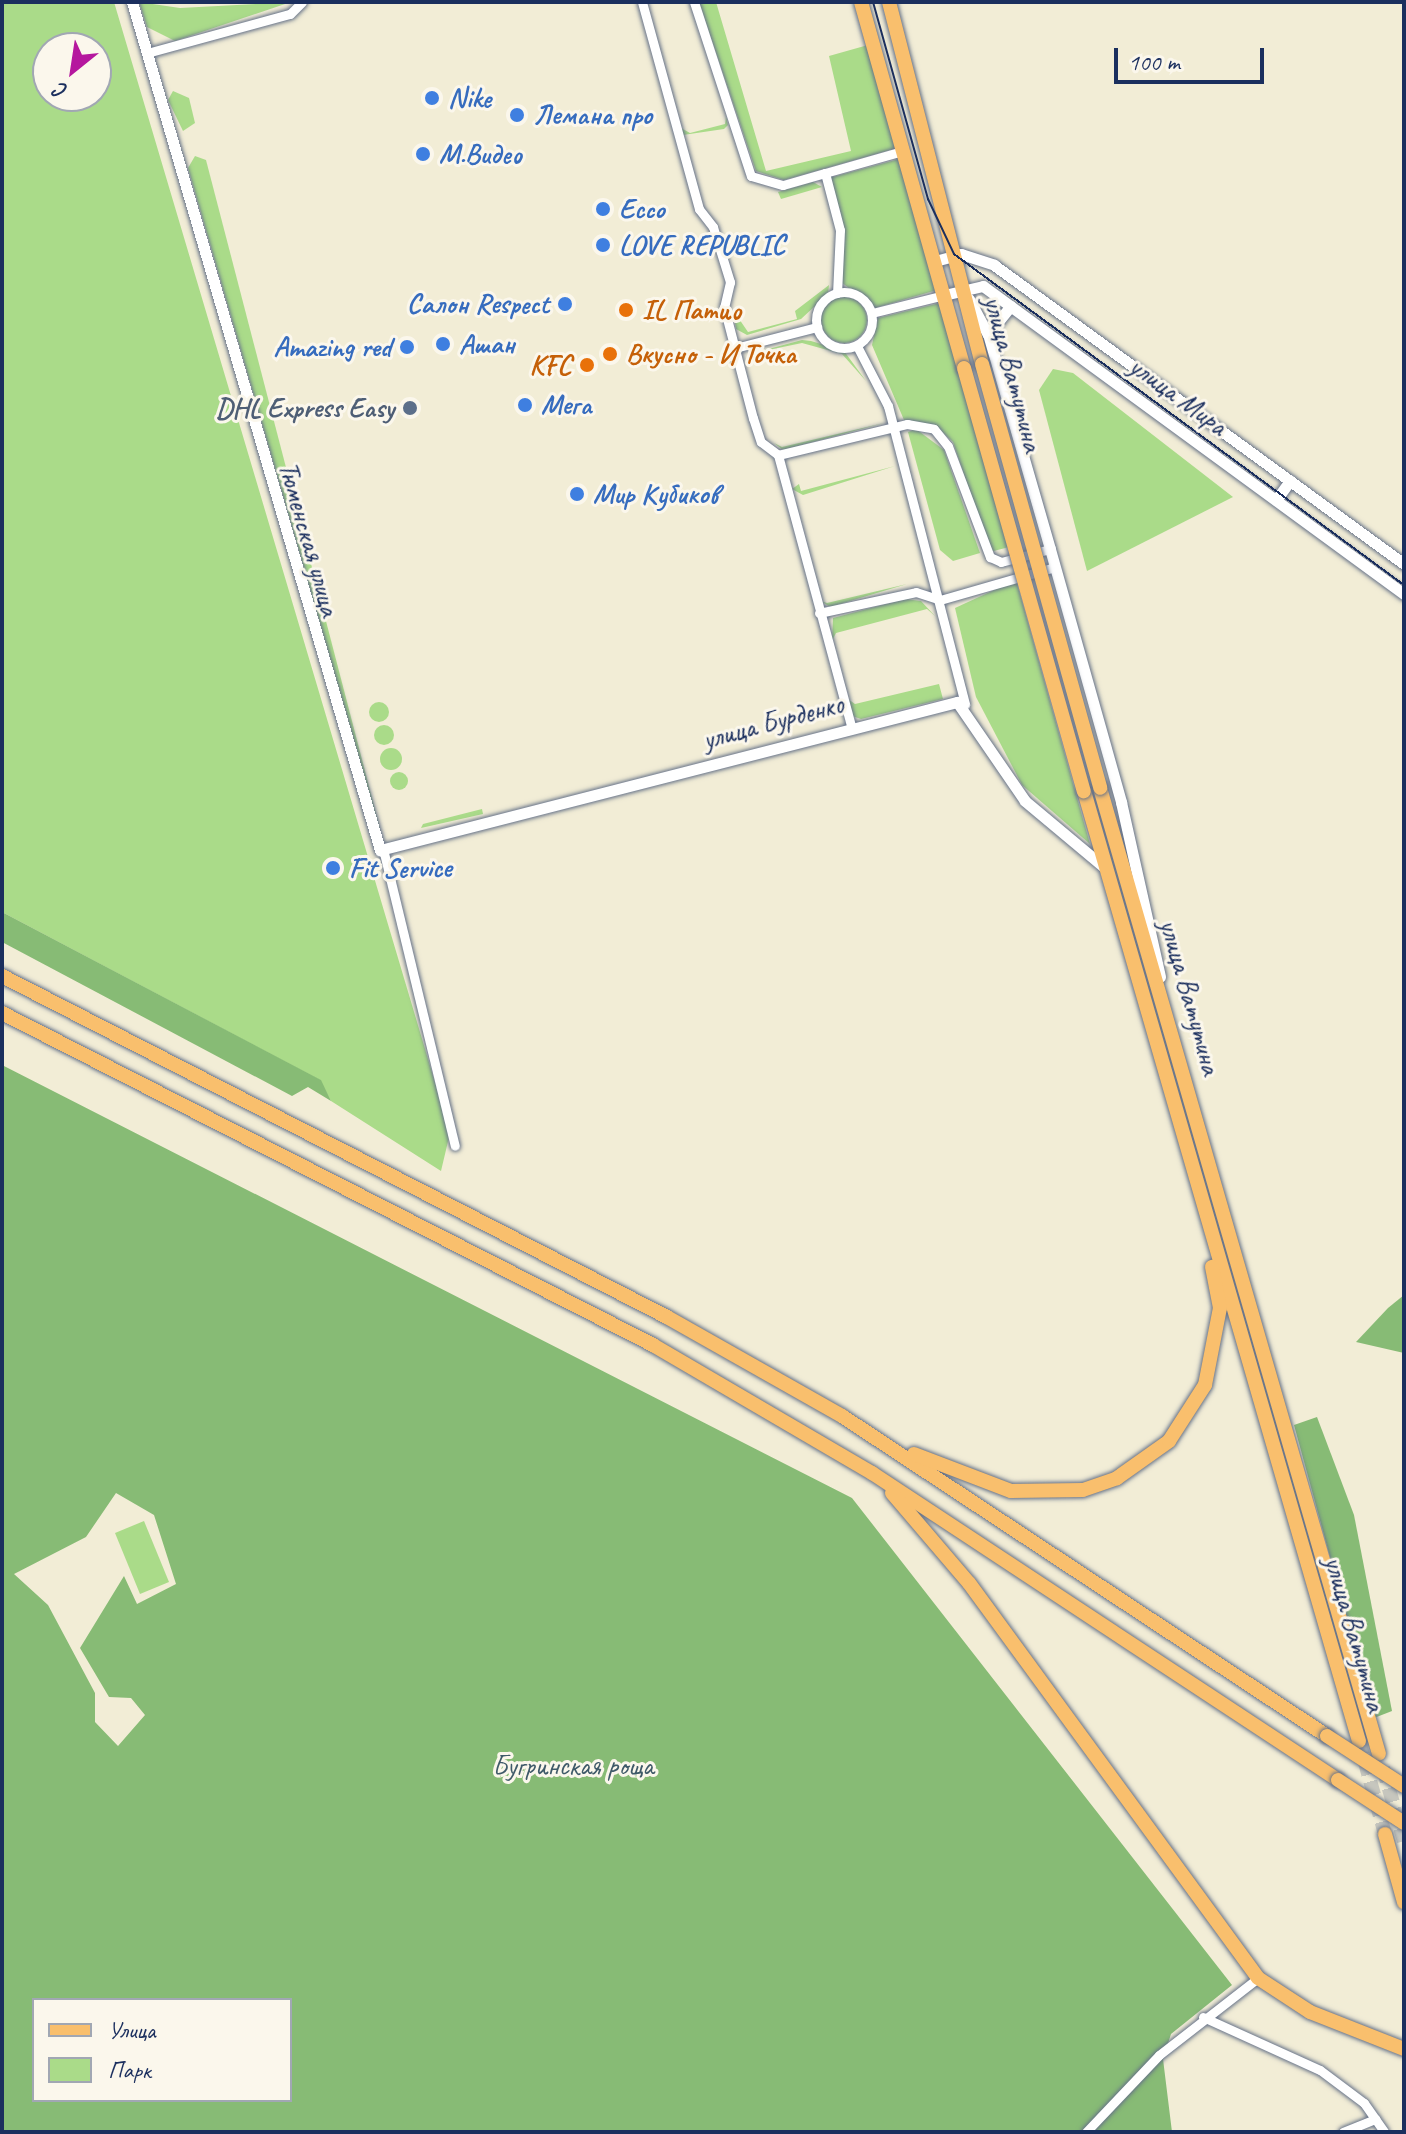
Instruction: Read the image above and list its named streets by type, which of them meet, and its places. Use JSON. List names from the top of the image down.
{
  "streets": {
    "main road": ["улица Ватутина"],
    "street": ["улица Мира", "Тюменская улица", "улица Бурденко"]
  },
  "crossings": [
    ["улица Ватутина", "улица Мира"],
    ["Тюменская улица", "улица Бурденко"]
  ],
  "parks": ["Бугринская роща"],
  "places": [
    "Nike",
    "Лемана про",
    "М.Видео",
    "Ecco",
    "LOVE REPUBLIC",
    "Салон Respect",
    "IL Патио",
    "Ашан",
    "Amazing red",
    "Вкусно - И Точка",
    "KFC",
    "Мега",
    "DHL Express Easy",
    "Мир Кубиков",
    "Fit Service"
  ],
  "legend": ["Улица", "Парк"],
  "scale_bar": "100 m",
  "north": "bottom left"
}
